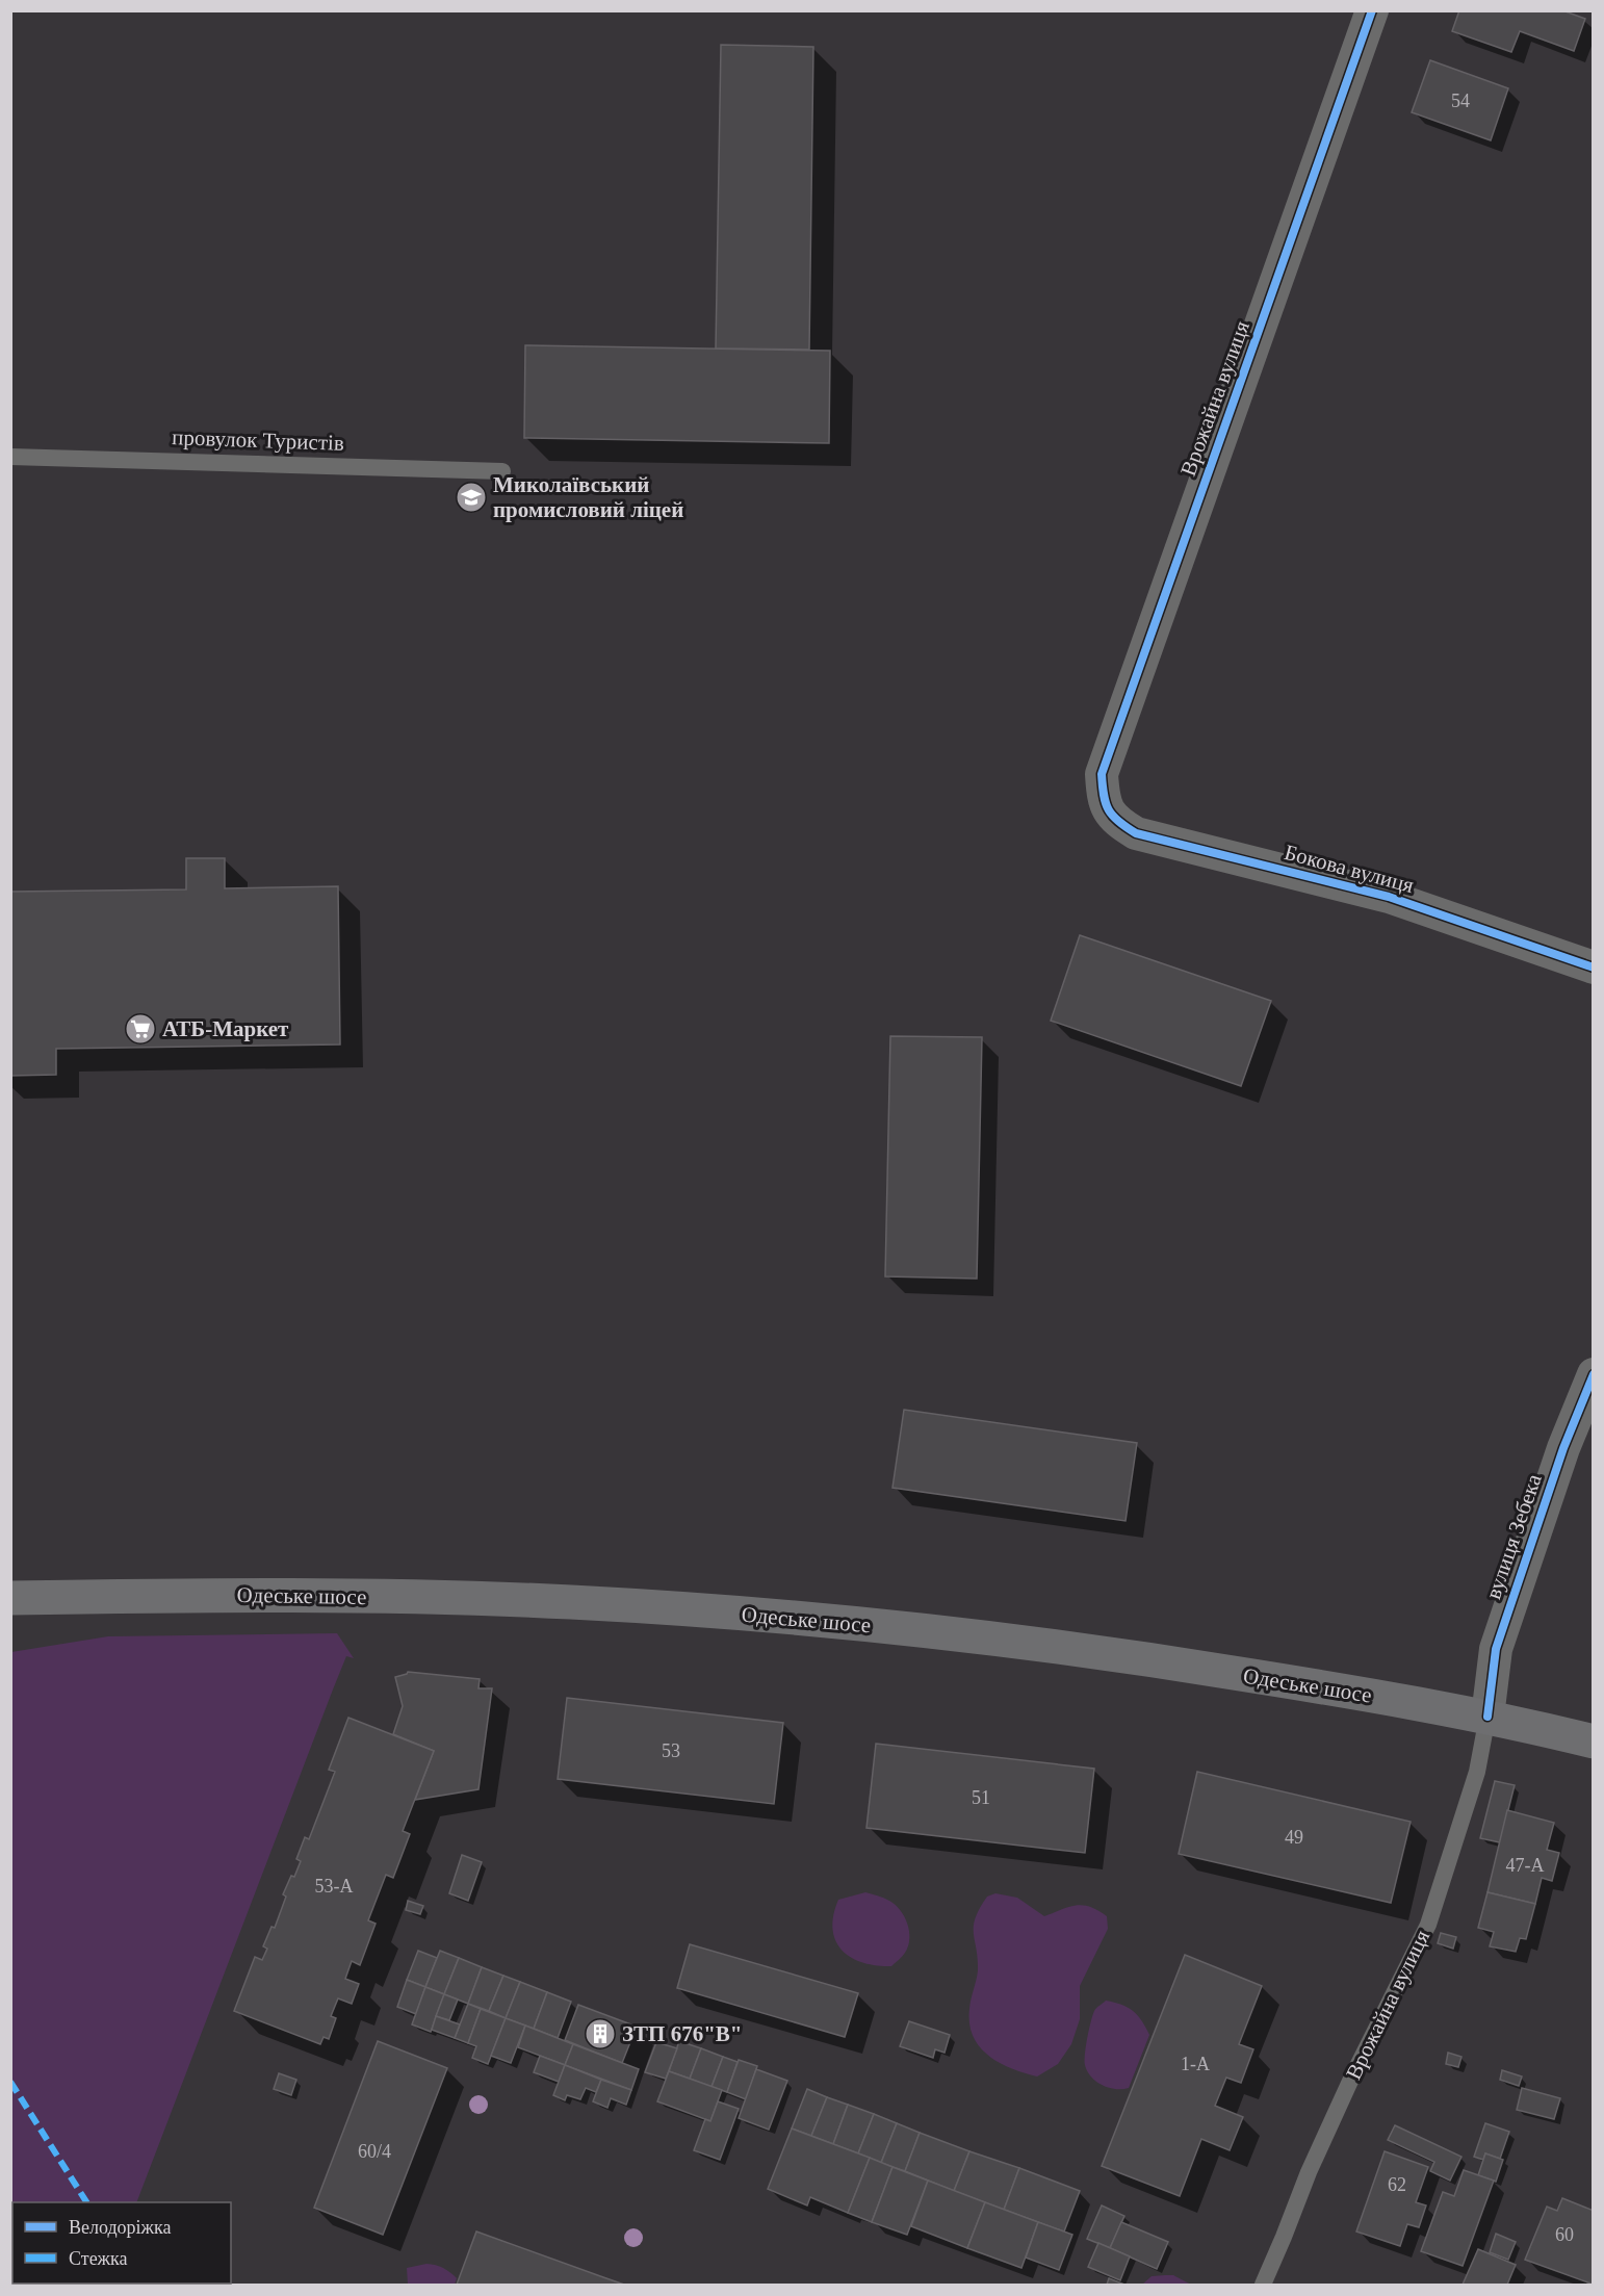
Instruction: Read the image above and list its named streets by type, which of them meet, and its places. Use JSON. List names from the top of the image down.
{
  "streets": {
    "highway": ["Одеське шосе"],
    "street": ["Врожайна вулиця", "Бокова вулиця", "вулиця Зебека"],
    "lane": ["провулок Туристів"]
  },
  "crossings": [
    ["Врожайна вулиця", "Бокова вулиця"],
    ["Врожайна вулиця", "вулиця Зебека"],
    ["Врожайна вулиця", "Одеське шосе"],
    ["вулиця Зебека", "Одеське шосе"]
  ],
  "places": {
    "school or university": ["Миколаївський промисловий ліцей"],
    "supermarket": ["АТБ-Маркет"],
    "building": ["ЗТП 676\"В\""]
  },
  "house_numbers": [
    "54",
    "53",
    "51",
    "49",
    "47-А",
    "53-А",
    "1-А",
    "60/4",
    "62",
    "60"
  ],
  "legend": ["Велодоріжка", "Стежка"]
}
